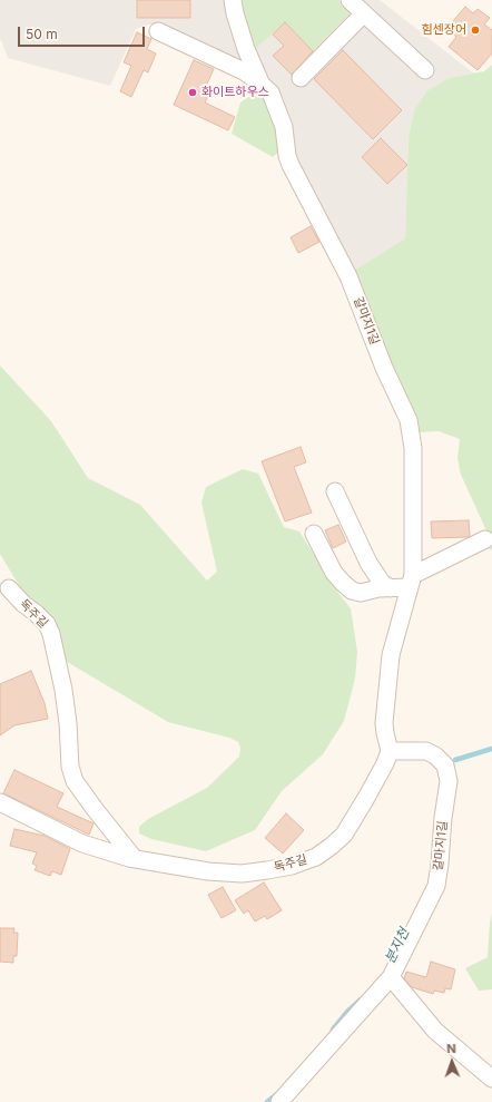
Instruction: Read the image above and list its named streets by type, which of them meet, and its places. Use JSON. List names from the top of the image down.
{
  "streets": {
    "lane": ["갈마지1길", "독주길"]
  },
  "crossings": [
    ["갈마지1길", "독주길"]
  ],
  "water": ["분지천"],
  "places": ["힘센장어", "화이트하우스"],
  "scale_bar": "50 m",
  "north": "top"
}
